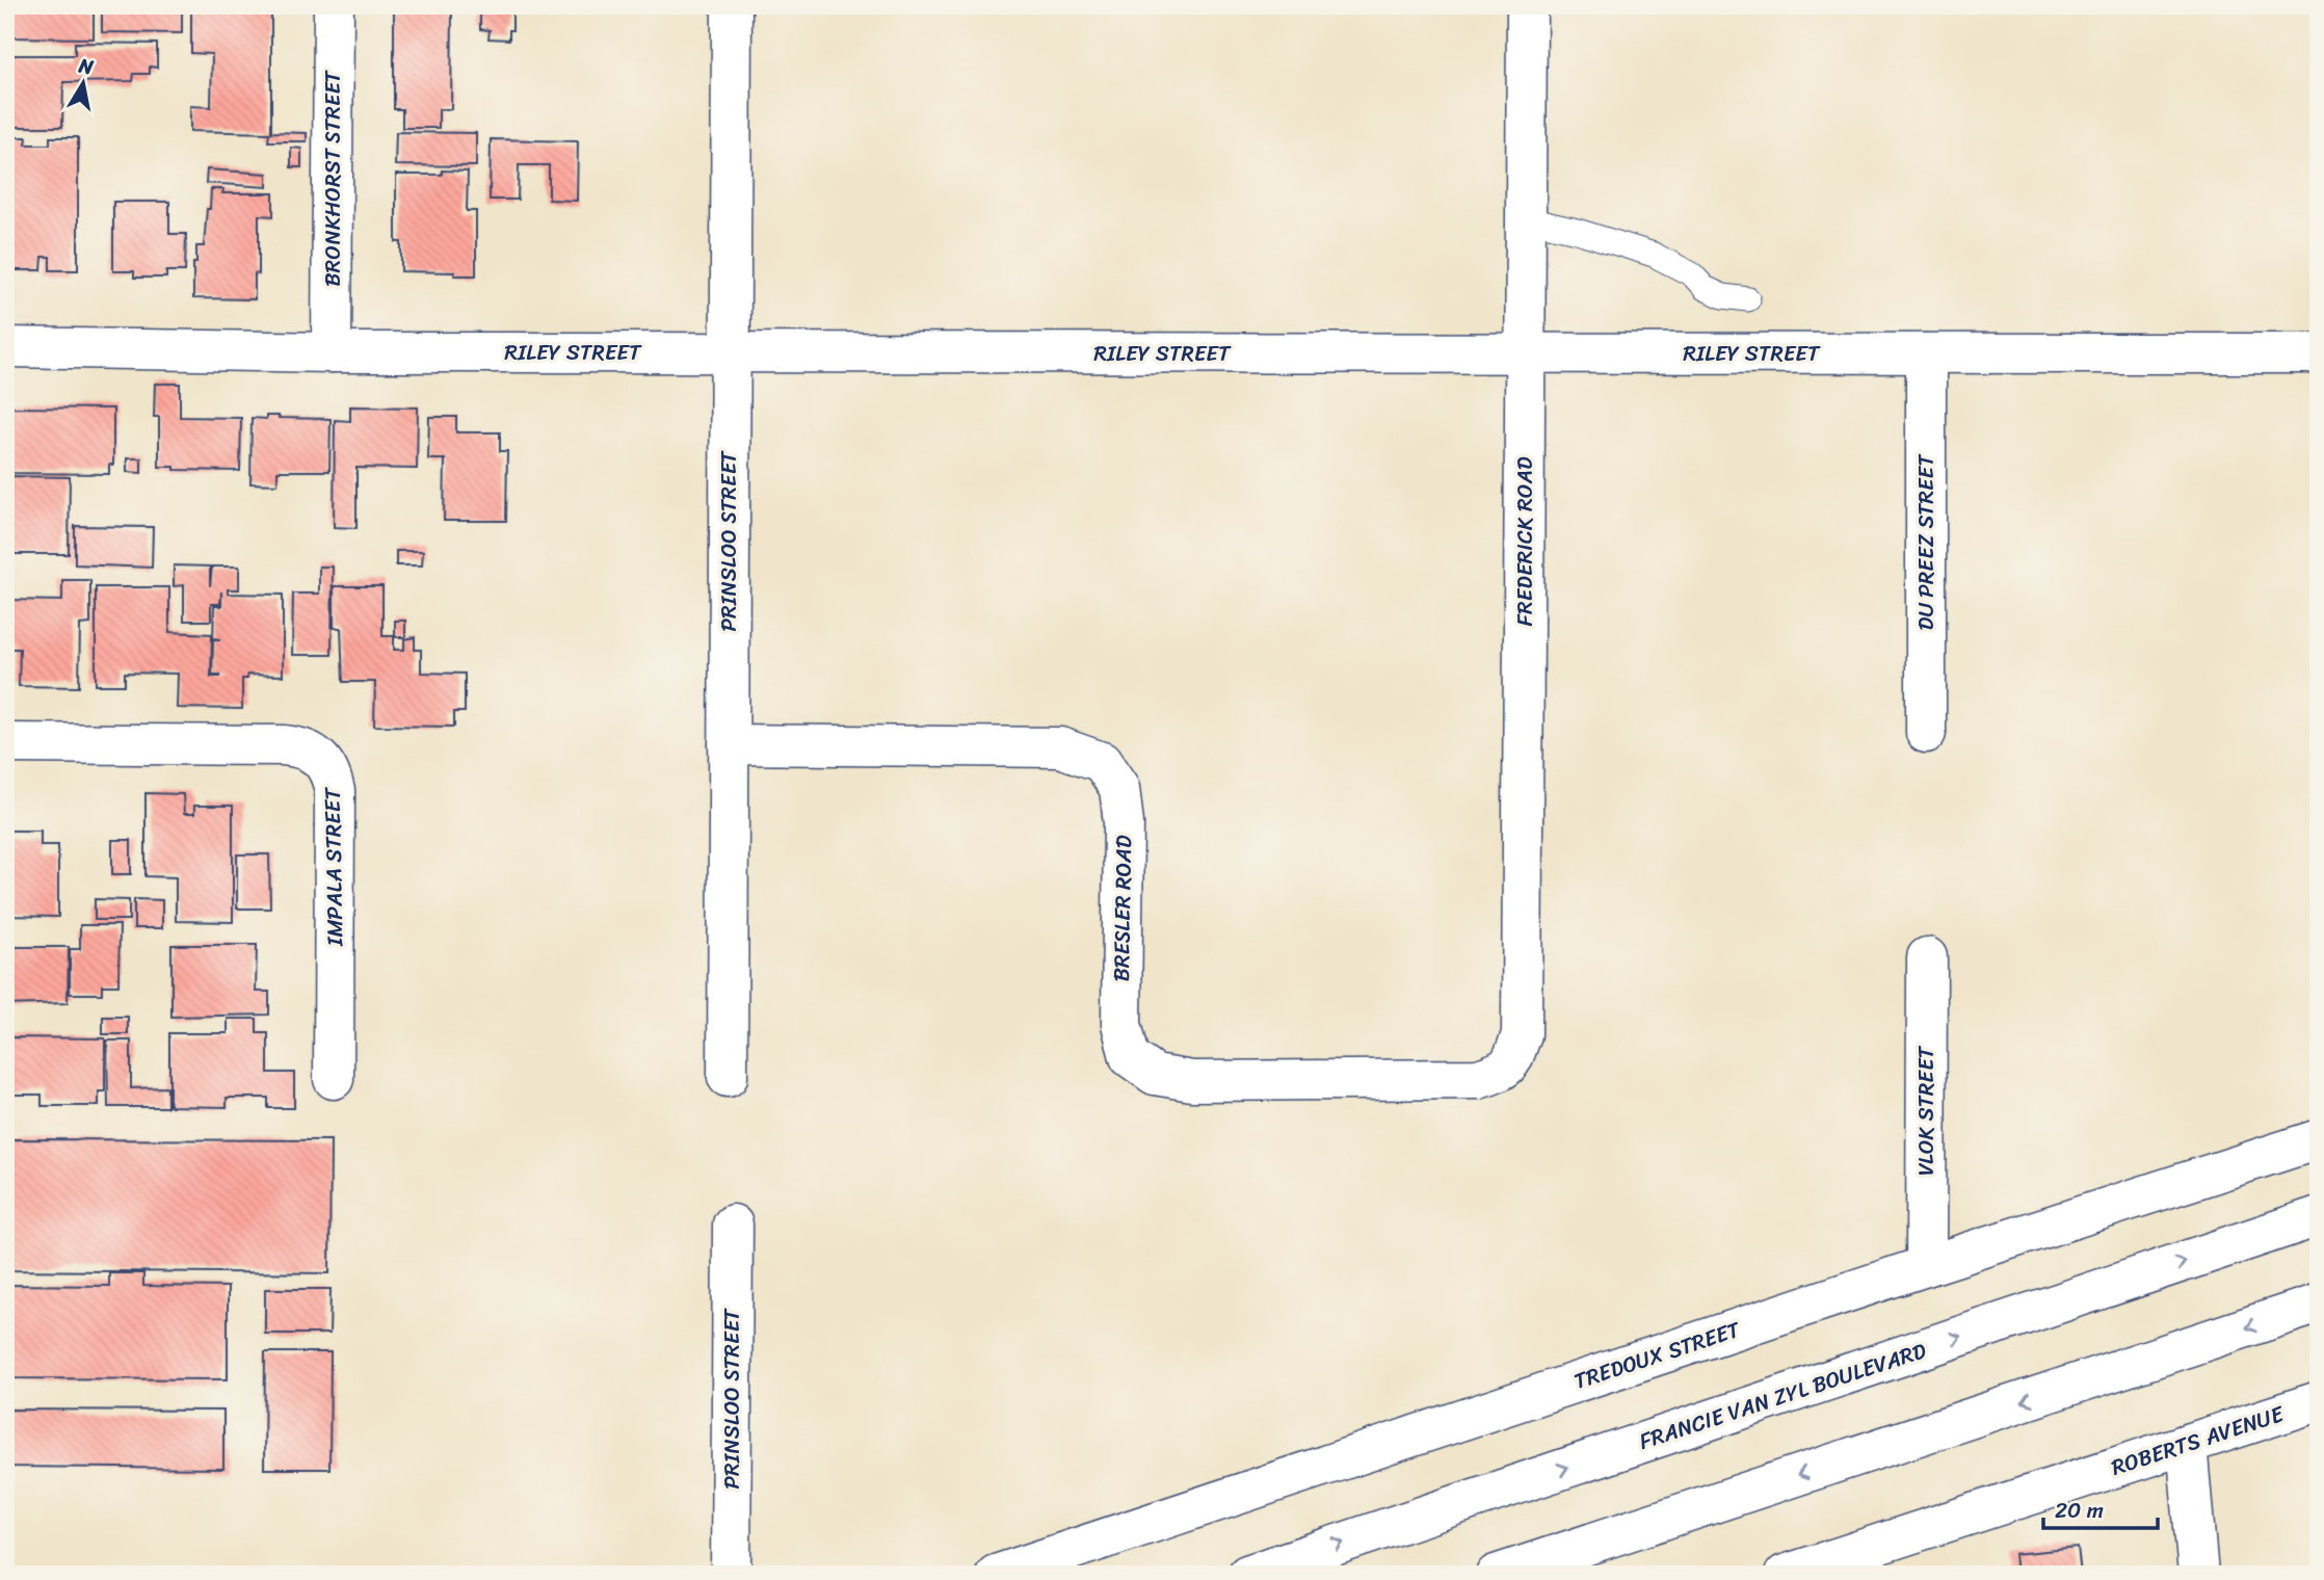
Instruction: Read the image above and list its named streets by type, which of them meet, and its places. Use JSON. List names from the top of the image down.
{
  "streets": {
    "street": [
      "BRONKHORST STREET",
      "RILEY STREET",
      "PRINSLOO STREET",
      "FREDERICK ROAD",
      "DU PREEZ STREET",
      "IMPALA STREET",
      "BRESLER ROAD",
      "VLOK STREET",
      "TREDOUX STREET",
      "FRANCIE VAN ZYL BOULEVARD",
      "ROBERTS AVENUE"
    ]
  },
  "crossings": [
    ["BRONKHORST STREET", "RILEY STREET"],
    ["RILEY STREET", "PRINSLOO STREET"],
    ["RILEY STREET", "FREDERICK ROAD"],
    ["RILEY STREET", "DU PREEZ STREET"],
    ["PRINSLOO STREET", "BRESLER ROAD"],
    ["FREDERICK ROAD", "BRESLER ROAD"],
    ["VLOK STREET", "TREDOUX STREET"]
  ],
  "scale_bar": "20 m",
  "north": "top"
}
